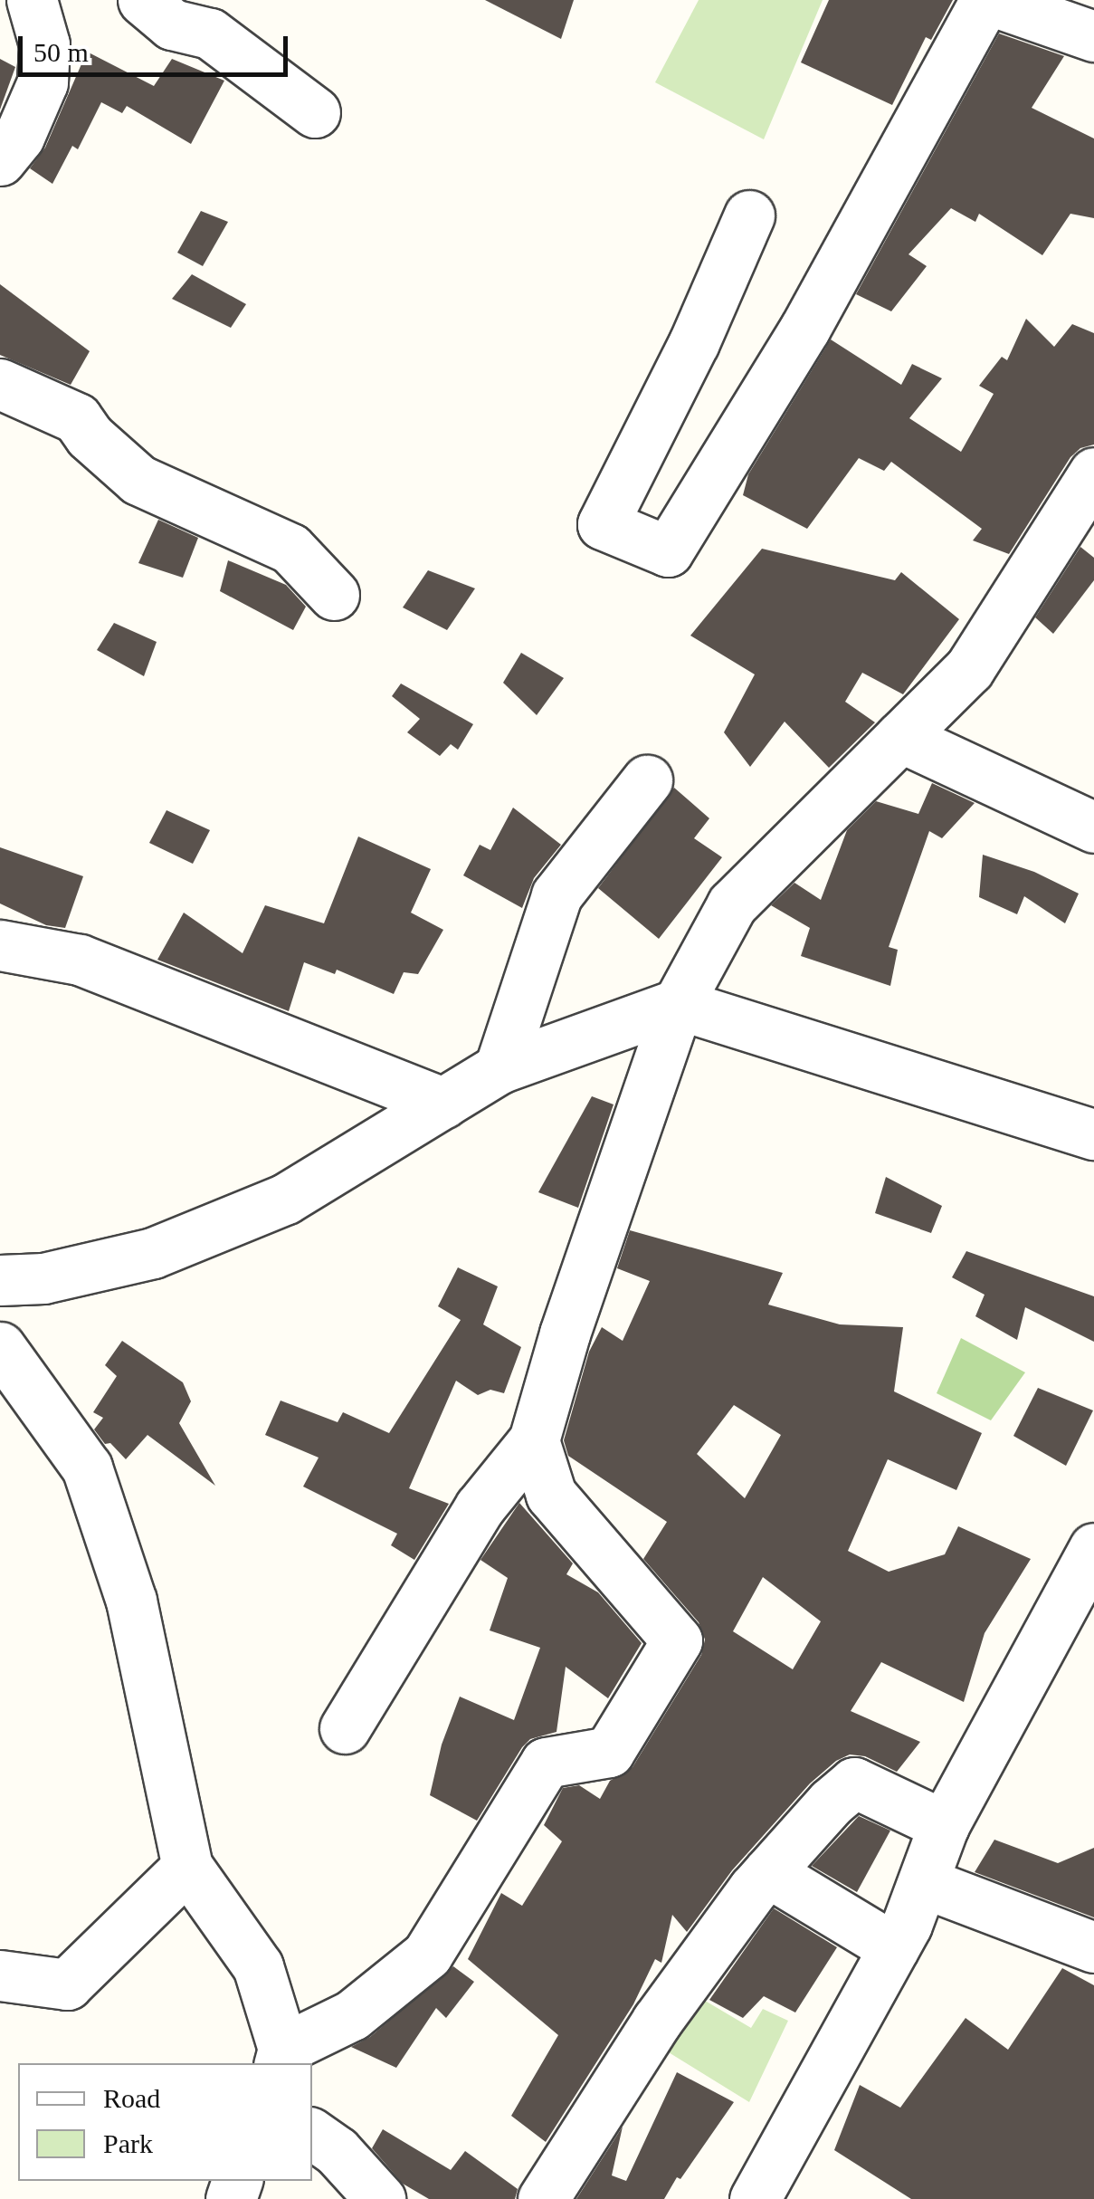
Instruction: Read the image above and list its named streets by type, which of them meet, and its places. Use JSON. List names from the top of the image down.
{
  "legend": ["Road", "Park"],
  "scale_bar": "50 m"
}
